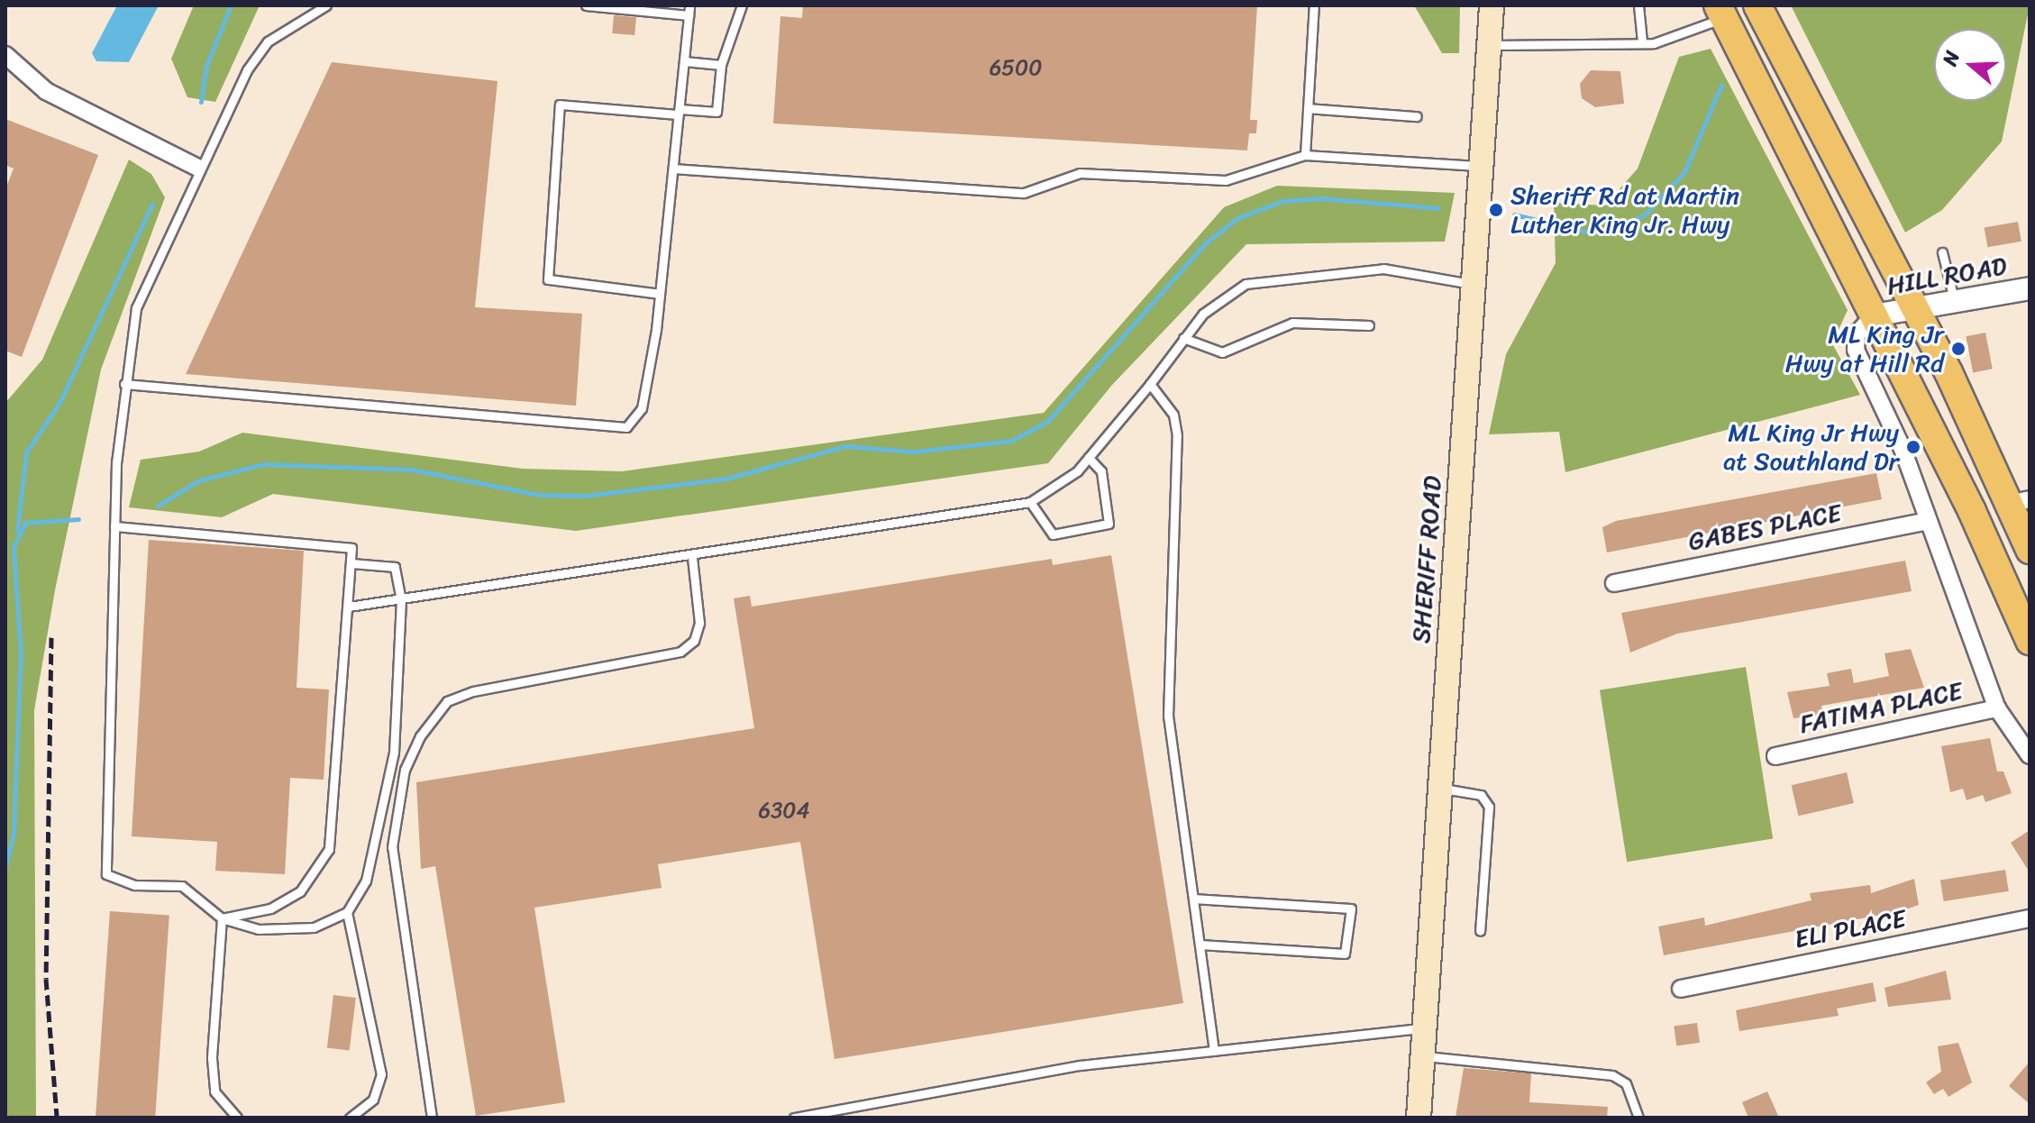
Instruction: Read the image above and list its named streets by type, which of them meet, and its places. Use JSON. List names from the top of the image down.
{
  "streets": {
    "main road": ["SHERIFF ROAD"],
    "street": [
      "HILL ROAD",
      "GABES PLACE",
      "FATIMA PLACE",
      "ELI PLACE"
    ]
  },
  "places": ["Sheriff Rd at Martin Luther King Jr. Hwy", "ML King Jr Hwy at Hill Rd", "ML King Jr Hwy at Southland Dr"],
  "house_numbers": ["6500", "6304"],
  "north": "left"
}
